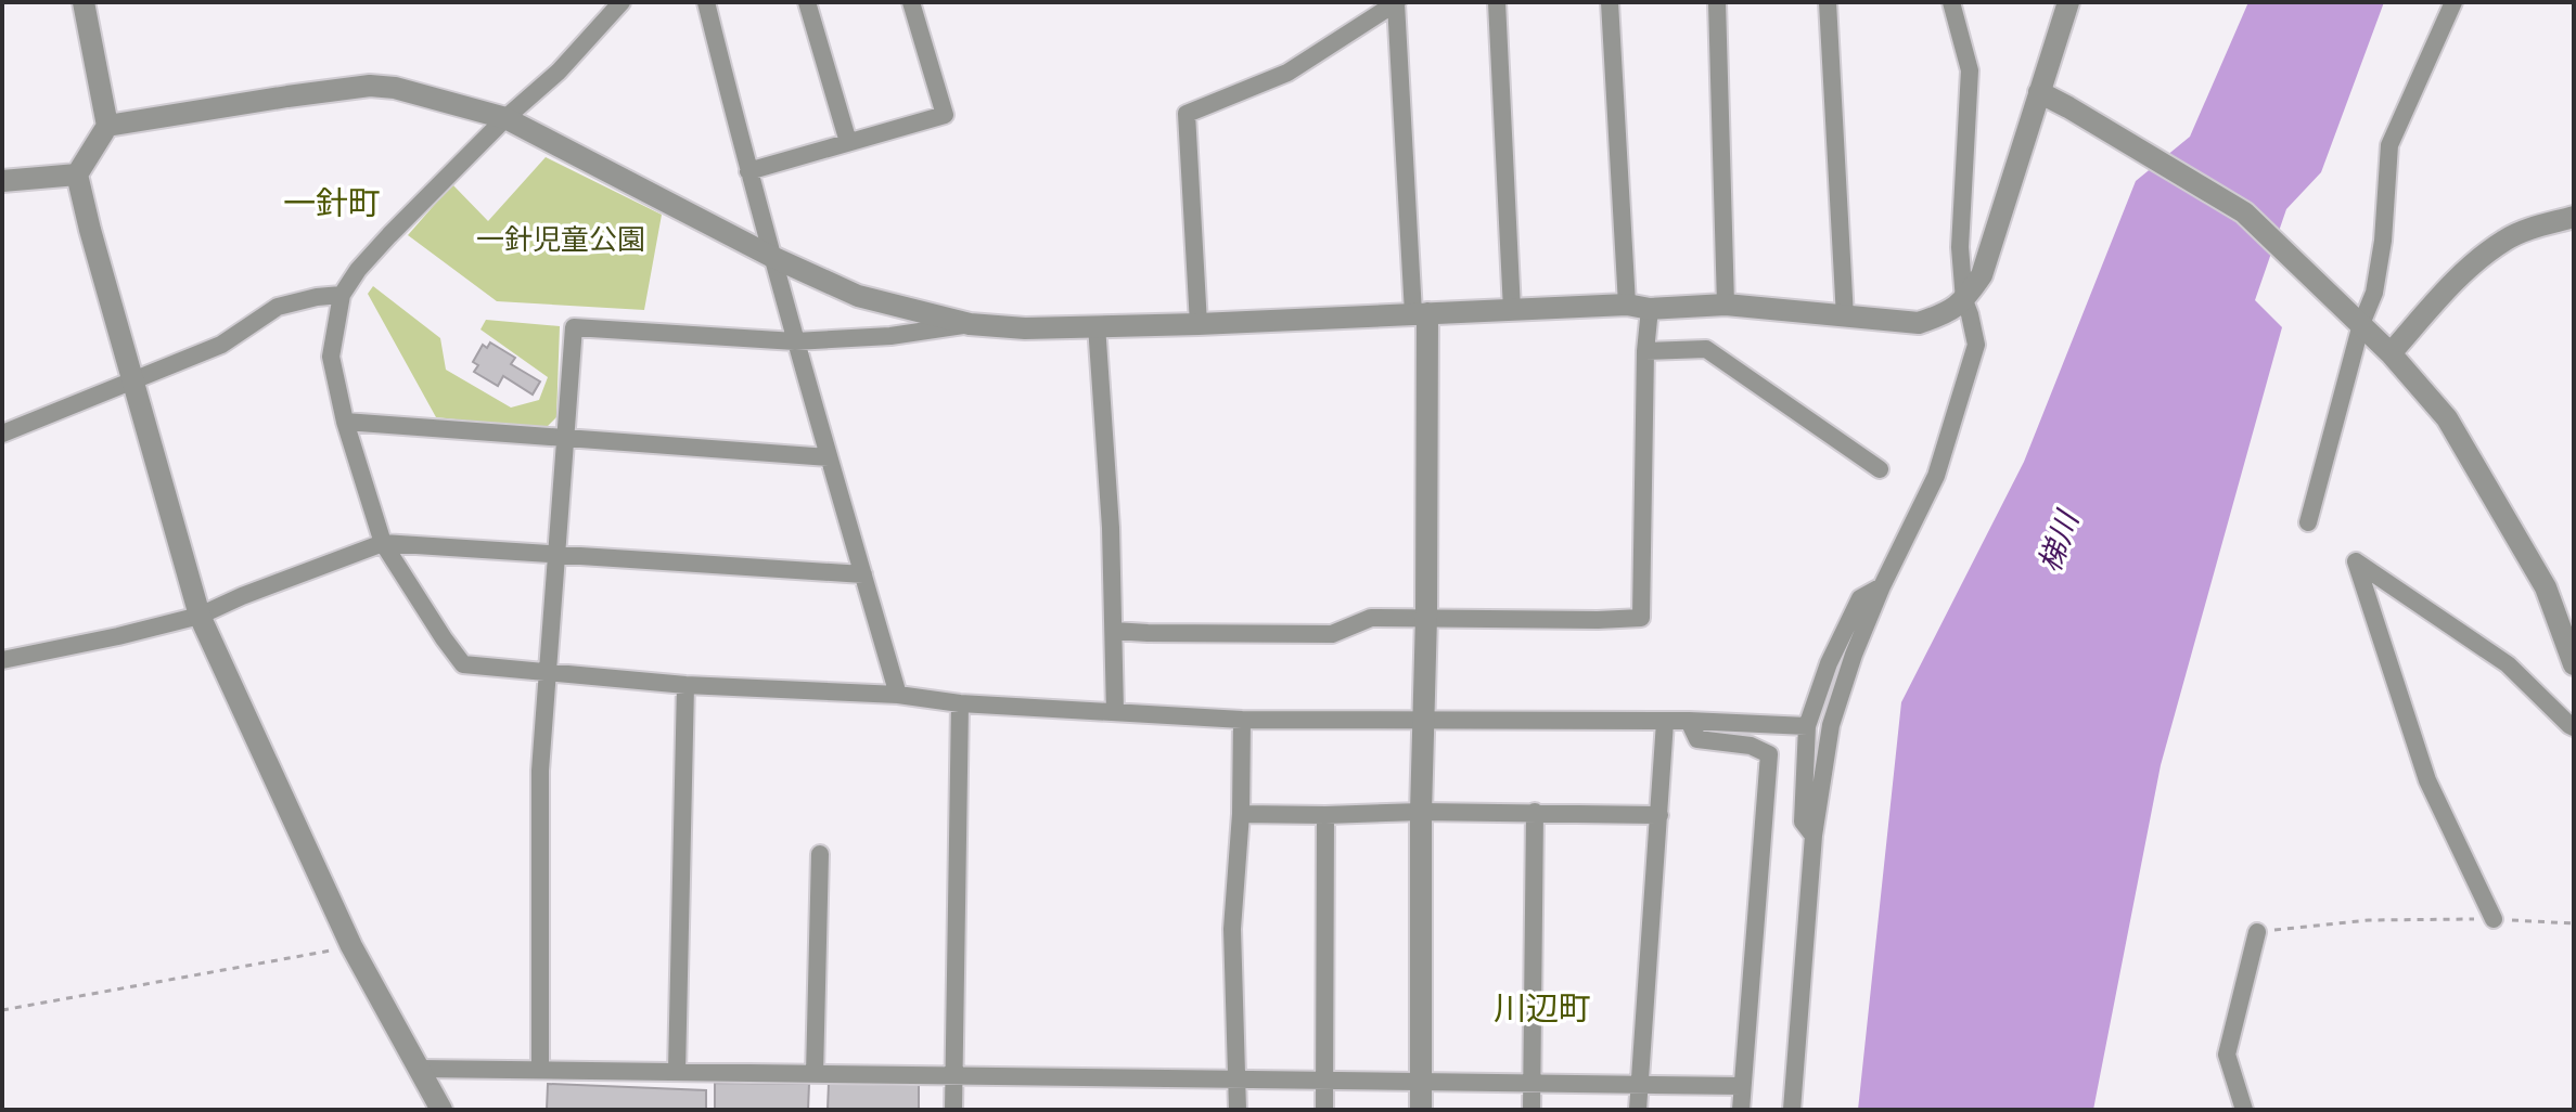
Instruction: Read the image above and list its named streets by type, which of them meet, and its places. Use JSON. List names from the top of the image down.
{
  "districts": ["一針町", "川辺町"],
  "water": ["梯川"],
  "parks": ["一針児童公園"]
}
